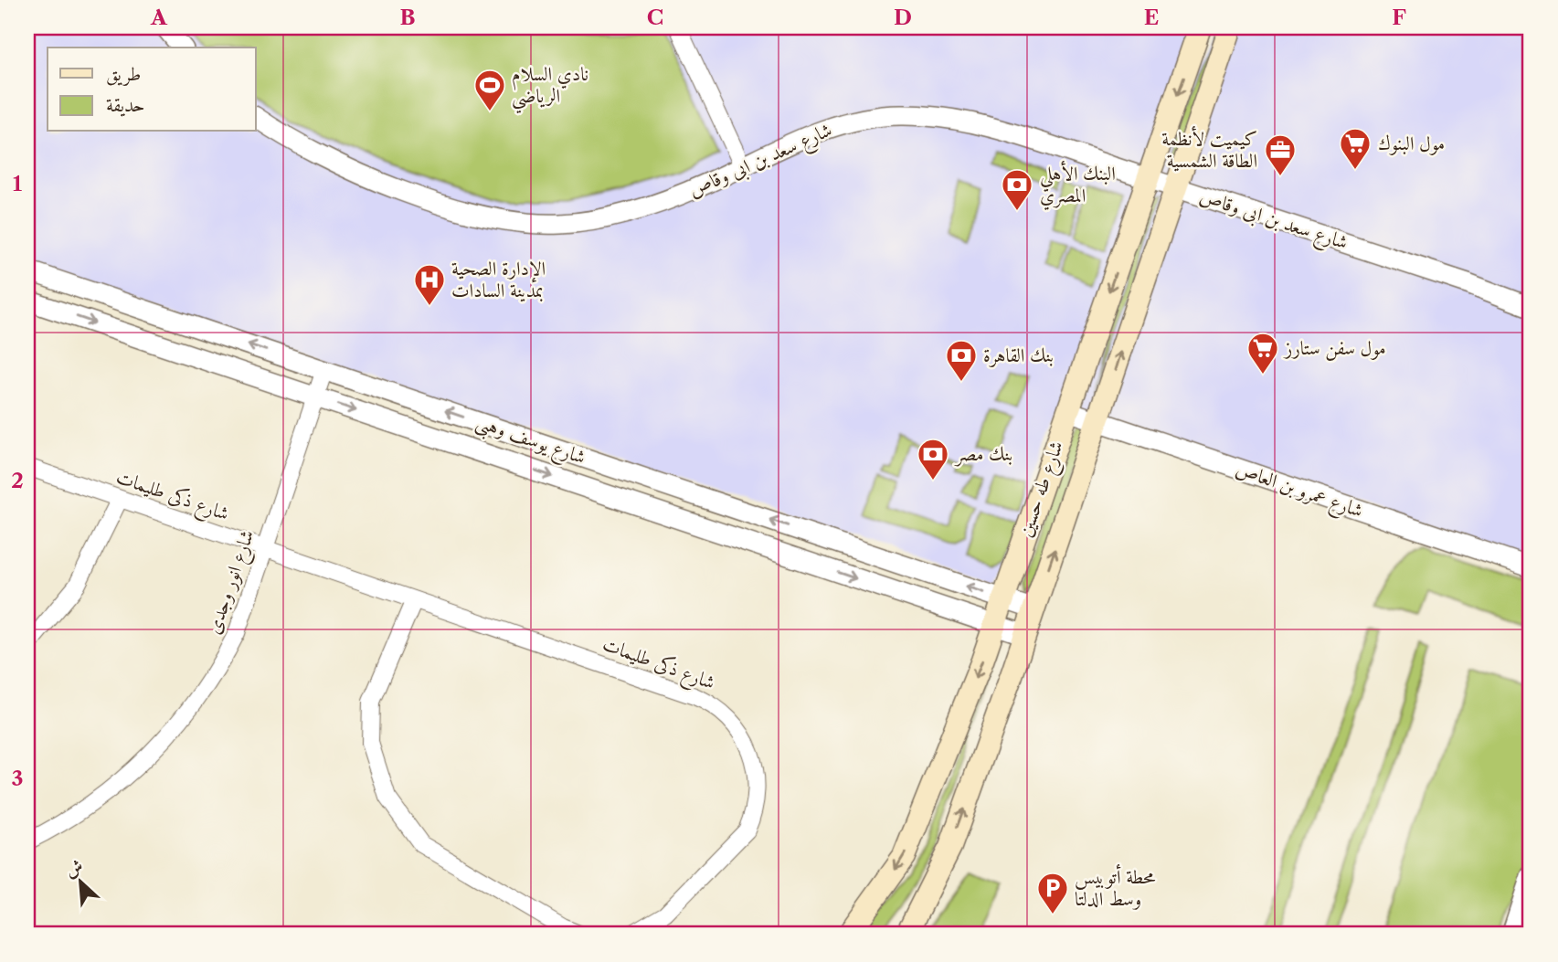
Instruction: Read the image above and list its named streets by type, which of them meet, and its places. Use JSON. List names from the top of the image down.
{
  "streets": {
    "main road": ["شارع طه حسين"],
    "street": [
      "شارع سعد بن ابى وقاص",
      "شارع يوسف وهبى",
      "شارع عمرو بن العاص",
      "شارع ذكى طليمات",
      "شارع انور وجدى"
    ]
  },
  "crossings": [
    ["شارع سعد بن ابى وقاص", "شارع طه حسين"],
    ["شارع يوسف وهبى", "شارع طه حسين"],
    ["شارع يوسف وهبى", "شارع انور وجدى"],
    ["شارع طه حسين", "شارع عمرو بن العاص"],
    ["شارع ذكى طليمات", "شارع انور وجدى"]
  ],
  "places": {
    "sports": ["نادي السلام الرياضي"],
    "supermarket": ["مول البنوك", "مول سفن ستارز"],
    "office": ["كيميت لأنظمة الطاقة الشمسية"],
    "bank": ["البنك الأهلي المصري", "بنك القاهرة", "بنك مصر"],
    "hospital": ["الإدارة الصحية بمدينة السادات"],
    "parking": ["محطة أتوبيس وسط الدلتا"]
  },
  "legend": ["طريق", "حديقة"],
  "north": "top left",
  "grid": {
    "columns": [
      "A",
      "B",
      "C",
      "D",
      "E",
      "F"
    ],
    "rows": ["1", "2", "3"]
  }
}
